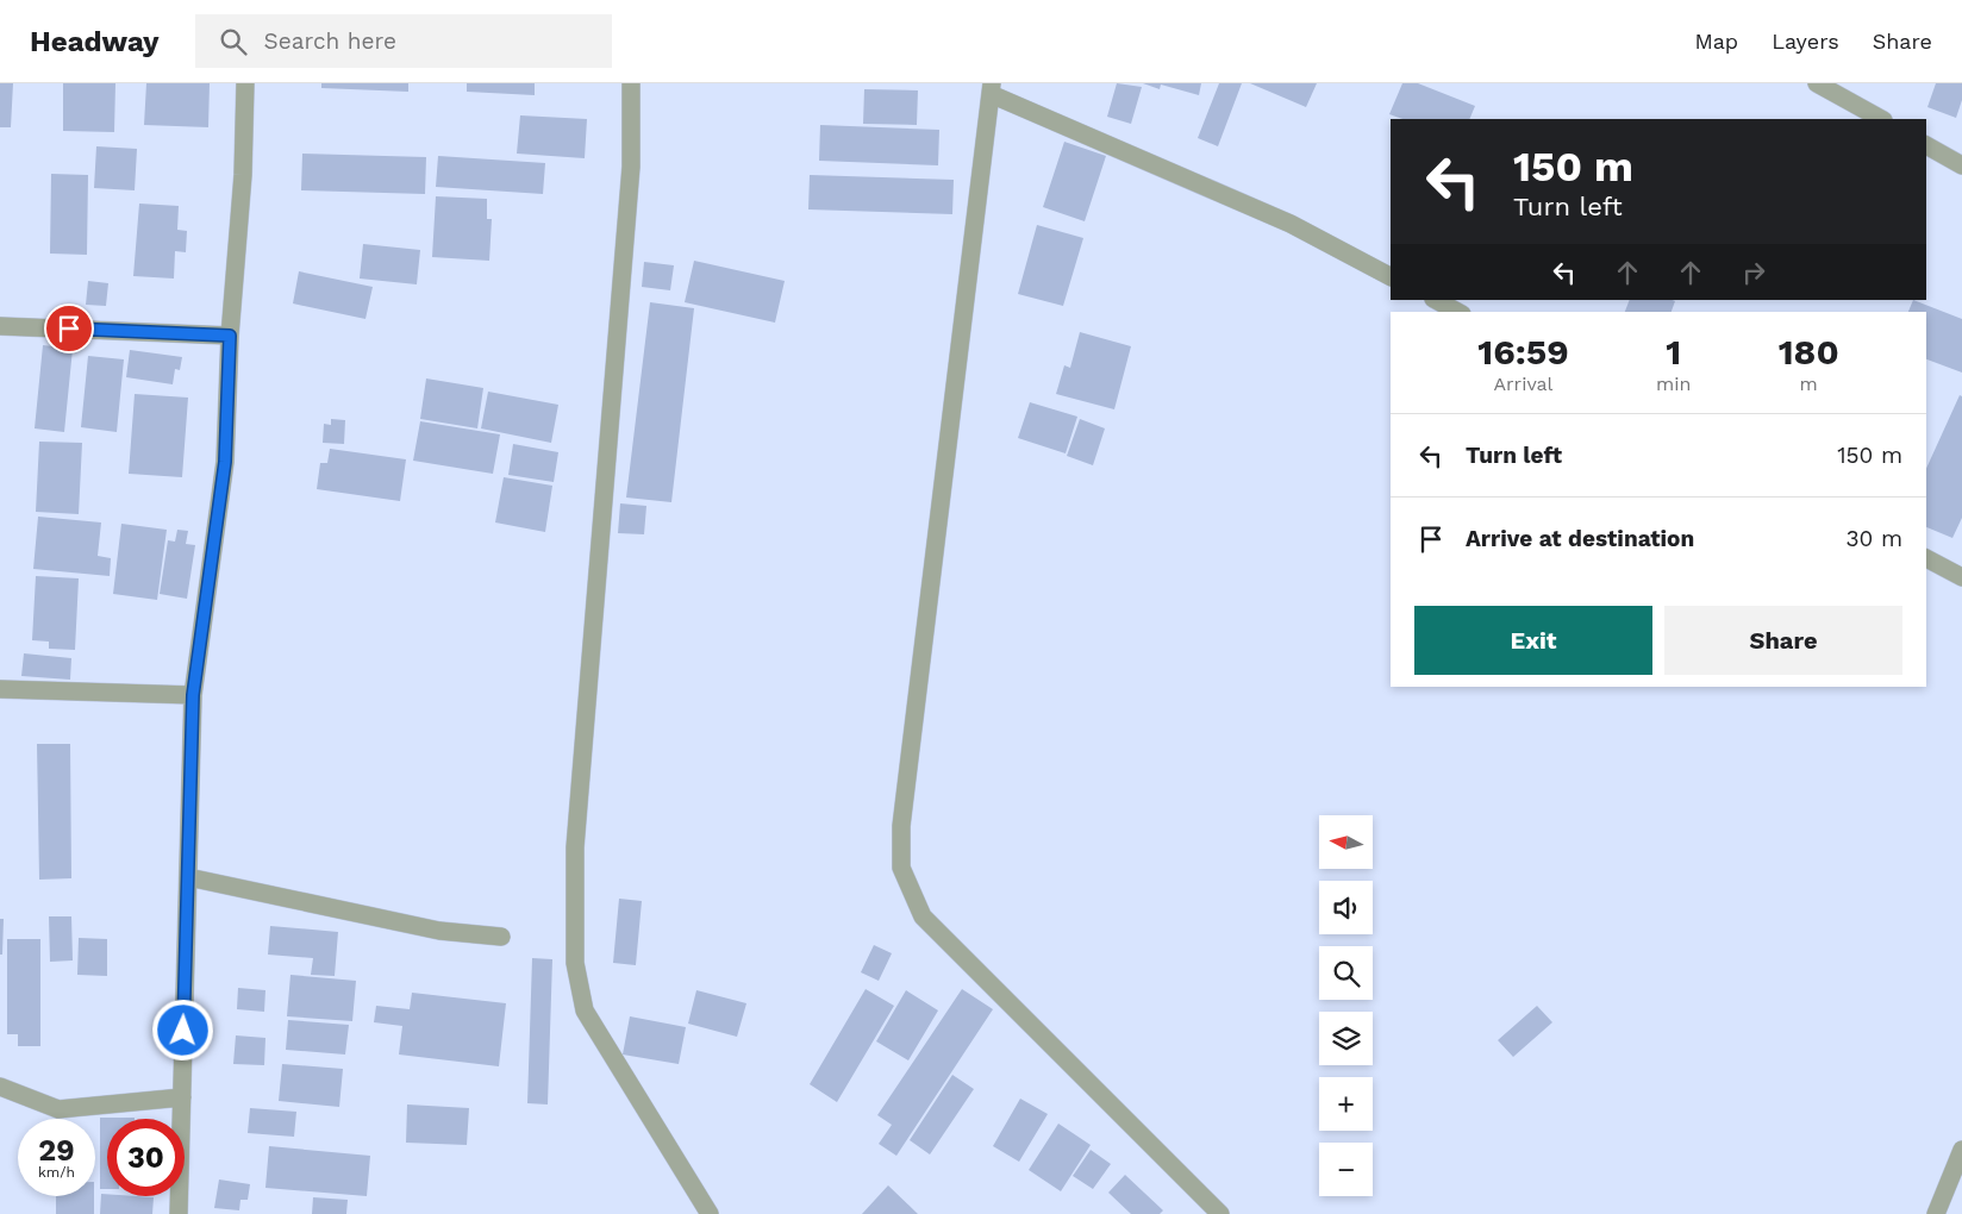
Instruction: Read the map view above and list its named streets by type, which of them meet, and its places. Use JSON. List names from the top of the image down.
{
  "north": "left",
  "page": {
    "header": "Headway",
    "search": "Search here",
    "nav": ["Map", "Layers", "Share"],
    "turn": ["150 m", "Turn left"],
    "eta": [
      "16:59",
      "Arrival",
      "1",
      "min",
      "180",
      "m"
    ],
    "list": [
      {
        "name": "Turn left",
        "value": "150 m"
      },
      {
        "name": "Arrive at destination",
        "value": "30 m"
      }
    ],
    "buttons": ["Exit", "Share"],
    "map_buttons": ["+", "−"],
    "speed": "29 km/h",
    "limit": "30"
  }
}
